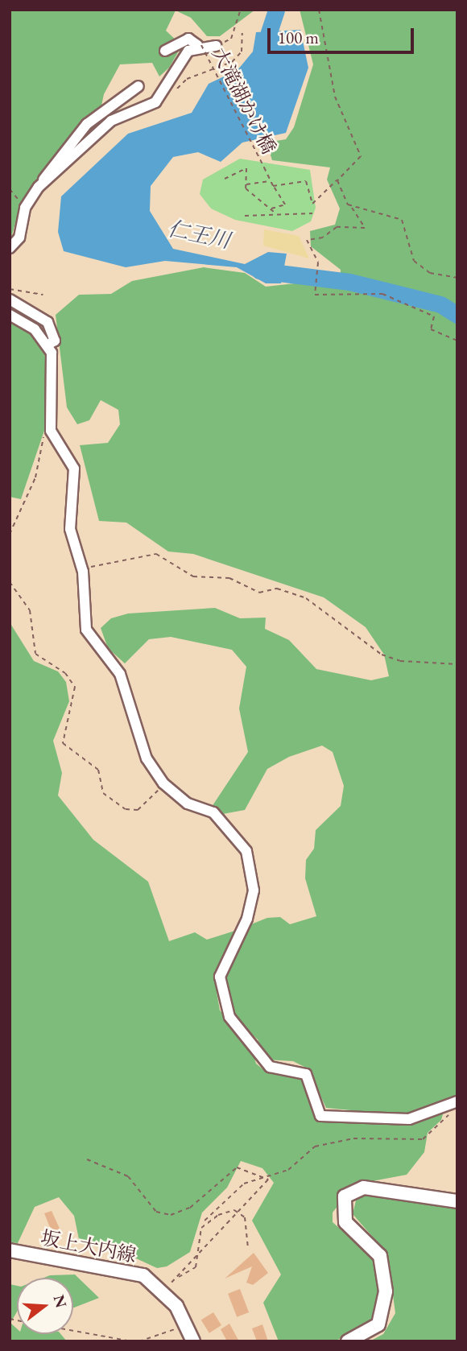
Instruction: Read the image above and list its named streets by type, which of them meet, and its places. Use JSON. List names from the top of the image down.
{
  "streets": {
    "main road": ["坂上大内線"],
    "path": ["大滝湖かけ橋"]
  },
  "water": ["仁王川"],
  "scale_bar": "100 m",
  "north": "right"
}
